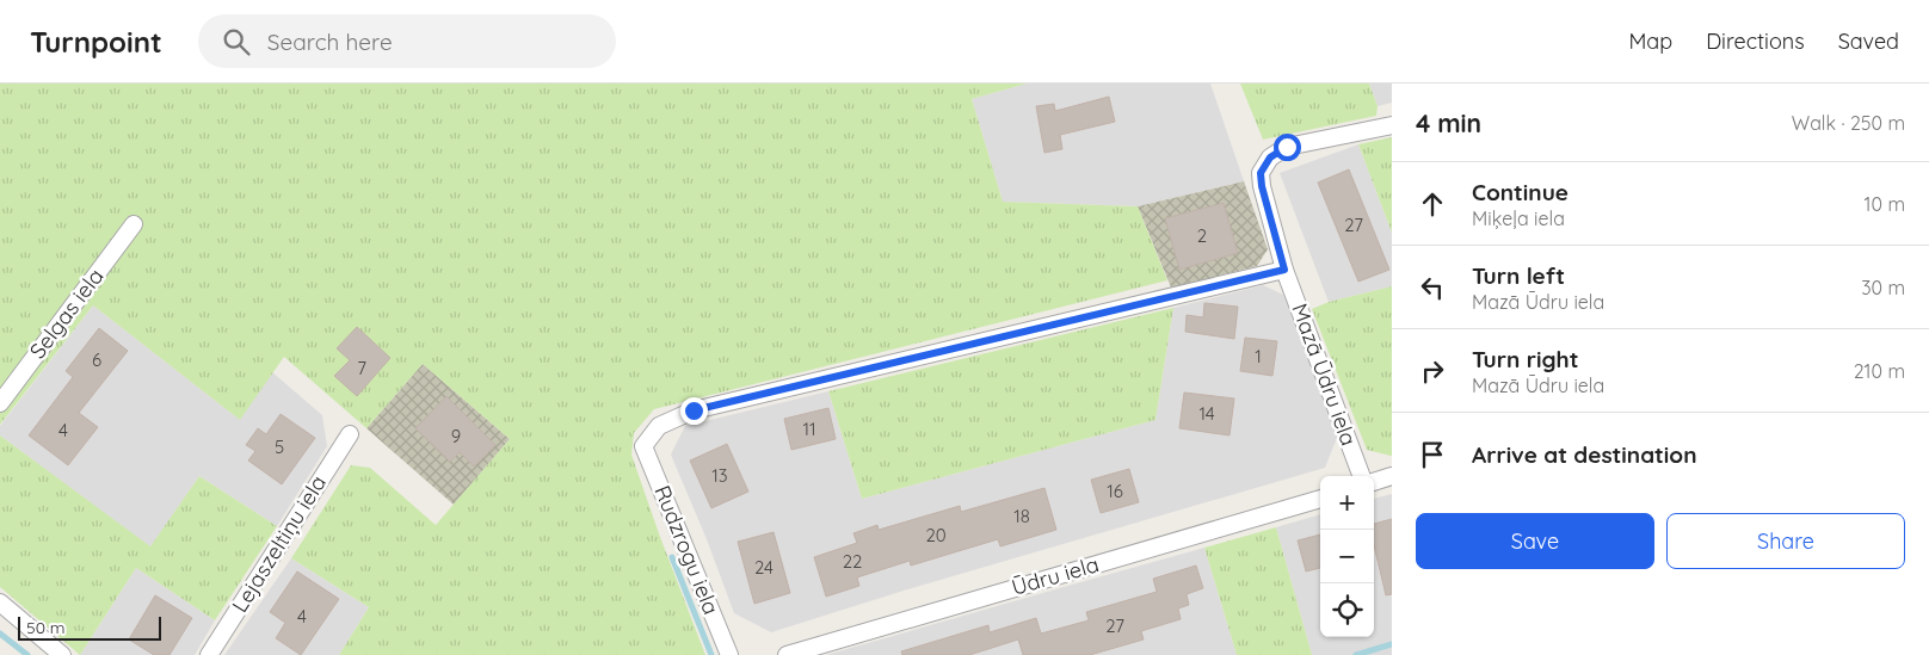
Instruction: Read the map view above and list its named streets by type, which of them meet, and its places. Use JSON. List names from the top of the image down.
{
  "streets": {
    "street": [
      "Selgas iela",
      "Mazā Ūdru iela",
      "Lejaszeltiņu iela",
      "Rudzrogu iela",
      "Ūdru iela"
    ]
  },
  "crossings": [
    ["Mazā Ūdru iela", "Rudzrogu iela"]
  ],
  "house_numbers": [
    "27",
    "2",
    "1",
    "6",
    "7",
    "14",
    "11",
    "4",
    "9",
    "5",
    "13",
    "16",
    "18",
    "20",
    "22",
    "24",
    "4",
    "27"
  ],
  "scale_bar": "50 m",
  "page": {
    "header": "Turnpoint",
    "search": "Search here",
    "nav": ["Map", "Directions", "Saved"],
    "heading": ["4 min", "Walk · 250 m"],
    "list": [
      ["Continue", "Miķeļa iela", "10 m"],
      ["Turn left", "Mazā Ūdru iela", "30 m"],
      ["Turn right", "Mazā Ūdru iela", "210 m"],
      "Arrive at destination"
    ],
    "map_buttons": ["+", "−"],
    "buttons": ["Save", "Share"],
    "scale": "50 m"
  }
}
